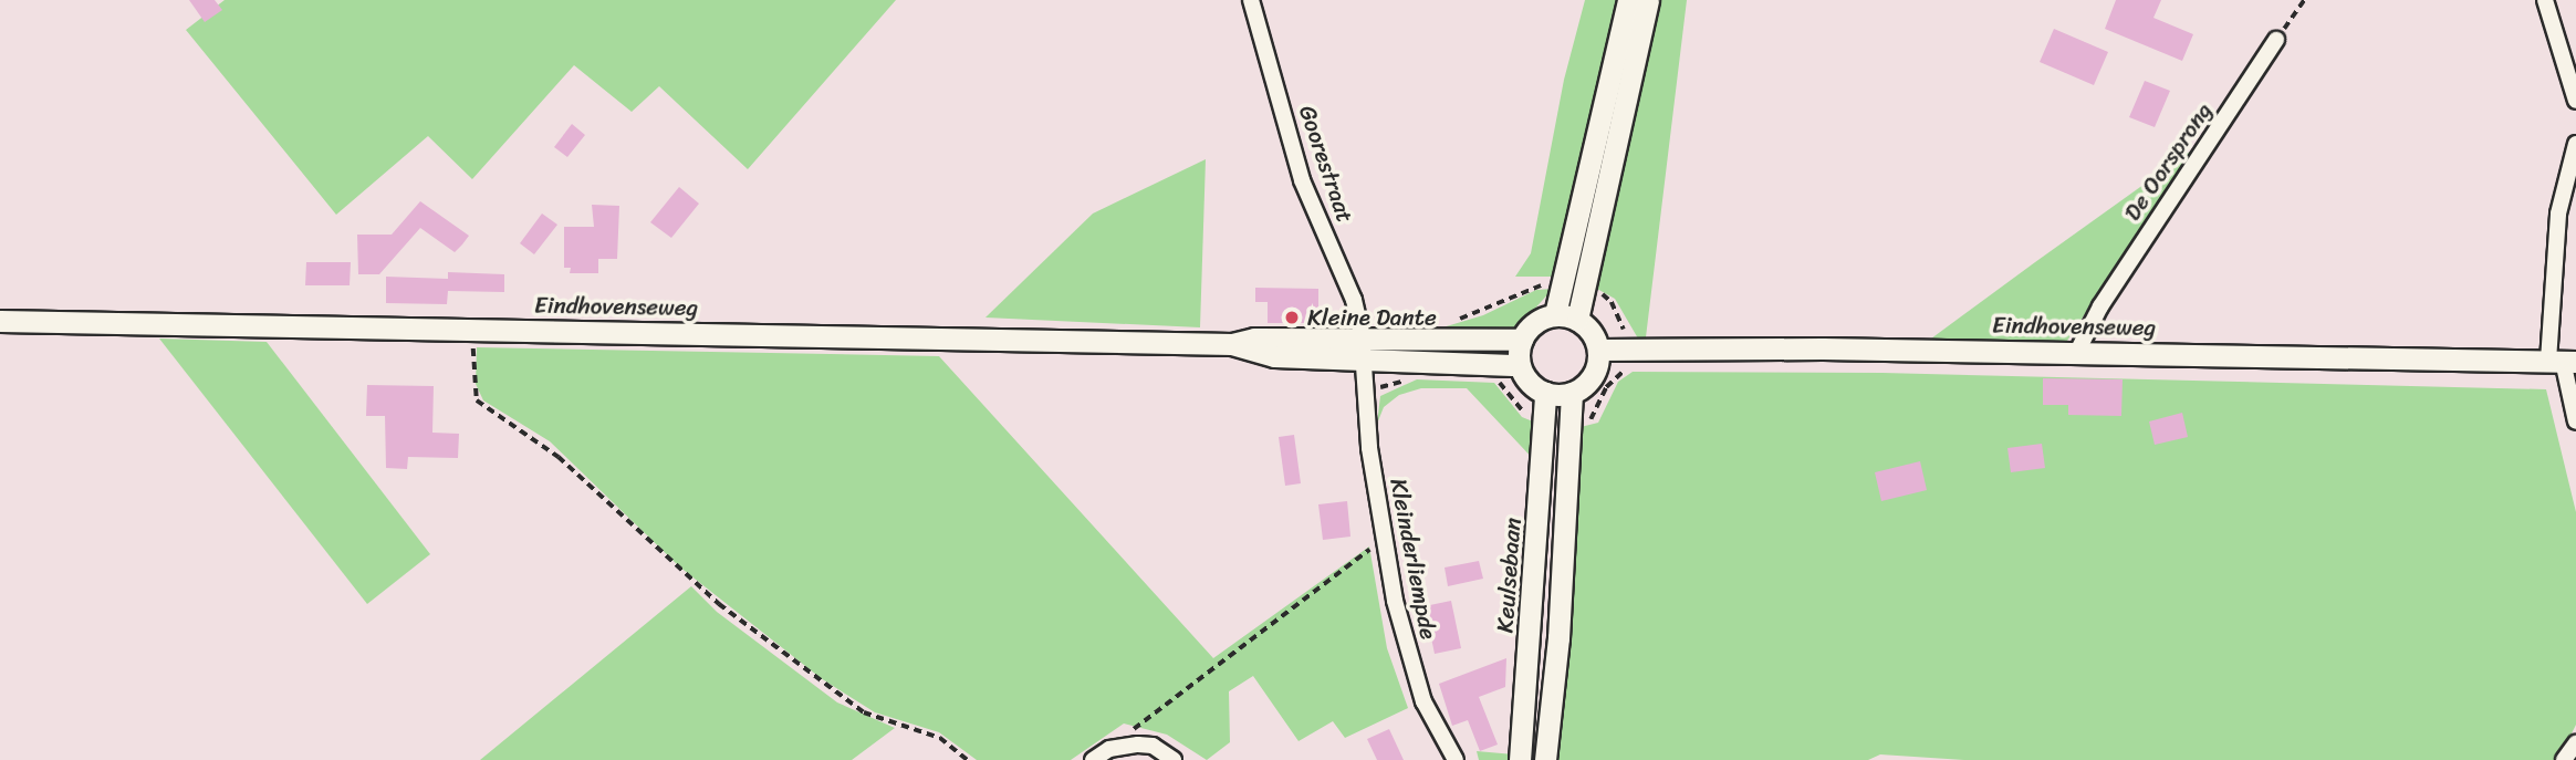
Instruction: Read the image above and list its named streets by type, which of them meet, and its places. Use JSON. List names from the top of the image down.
{
  "streets": {
    "main road": ["Eindhovenseweg", "Keulsebaan"],
    "street": ["De Oorsprong", "Goorestraat", "Kleinderliempde"]
  },
  "crossings": [
    ["De Oorsprong", "Eindhovenseweg"],
    ["Goorestraat", "Eindhovenseweg"],
    ["Goorestraat", "Kleinderliempde"],
    ["Eindhovenseweg", "Kleinderliempde"],
    ["Eindhovenseweg", "Keulsebaan"]
  ],
  "places": ["Kleine Dante"]
}
